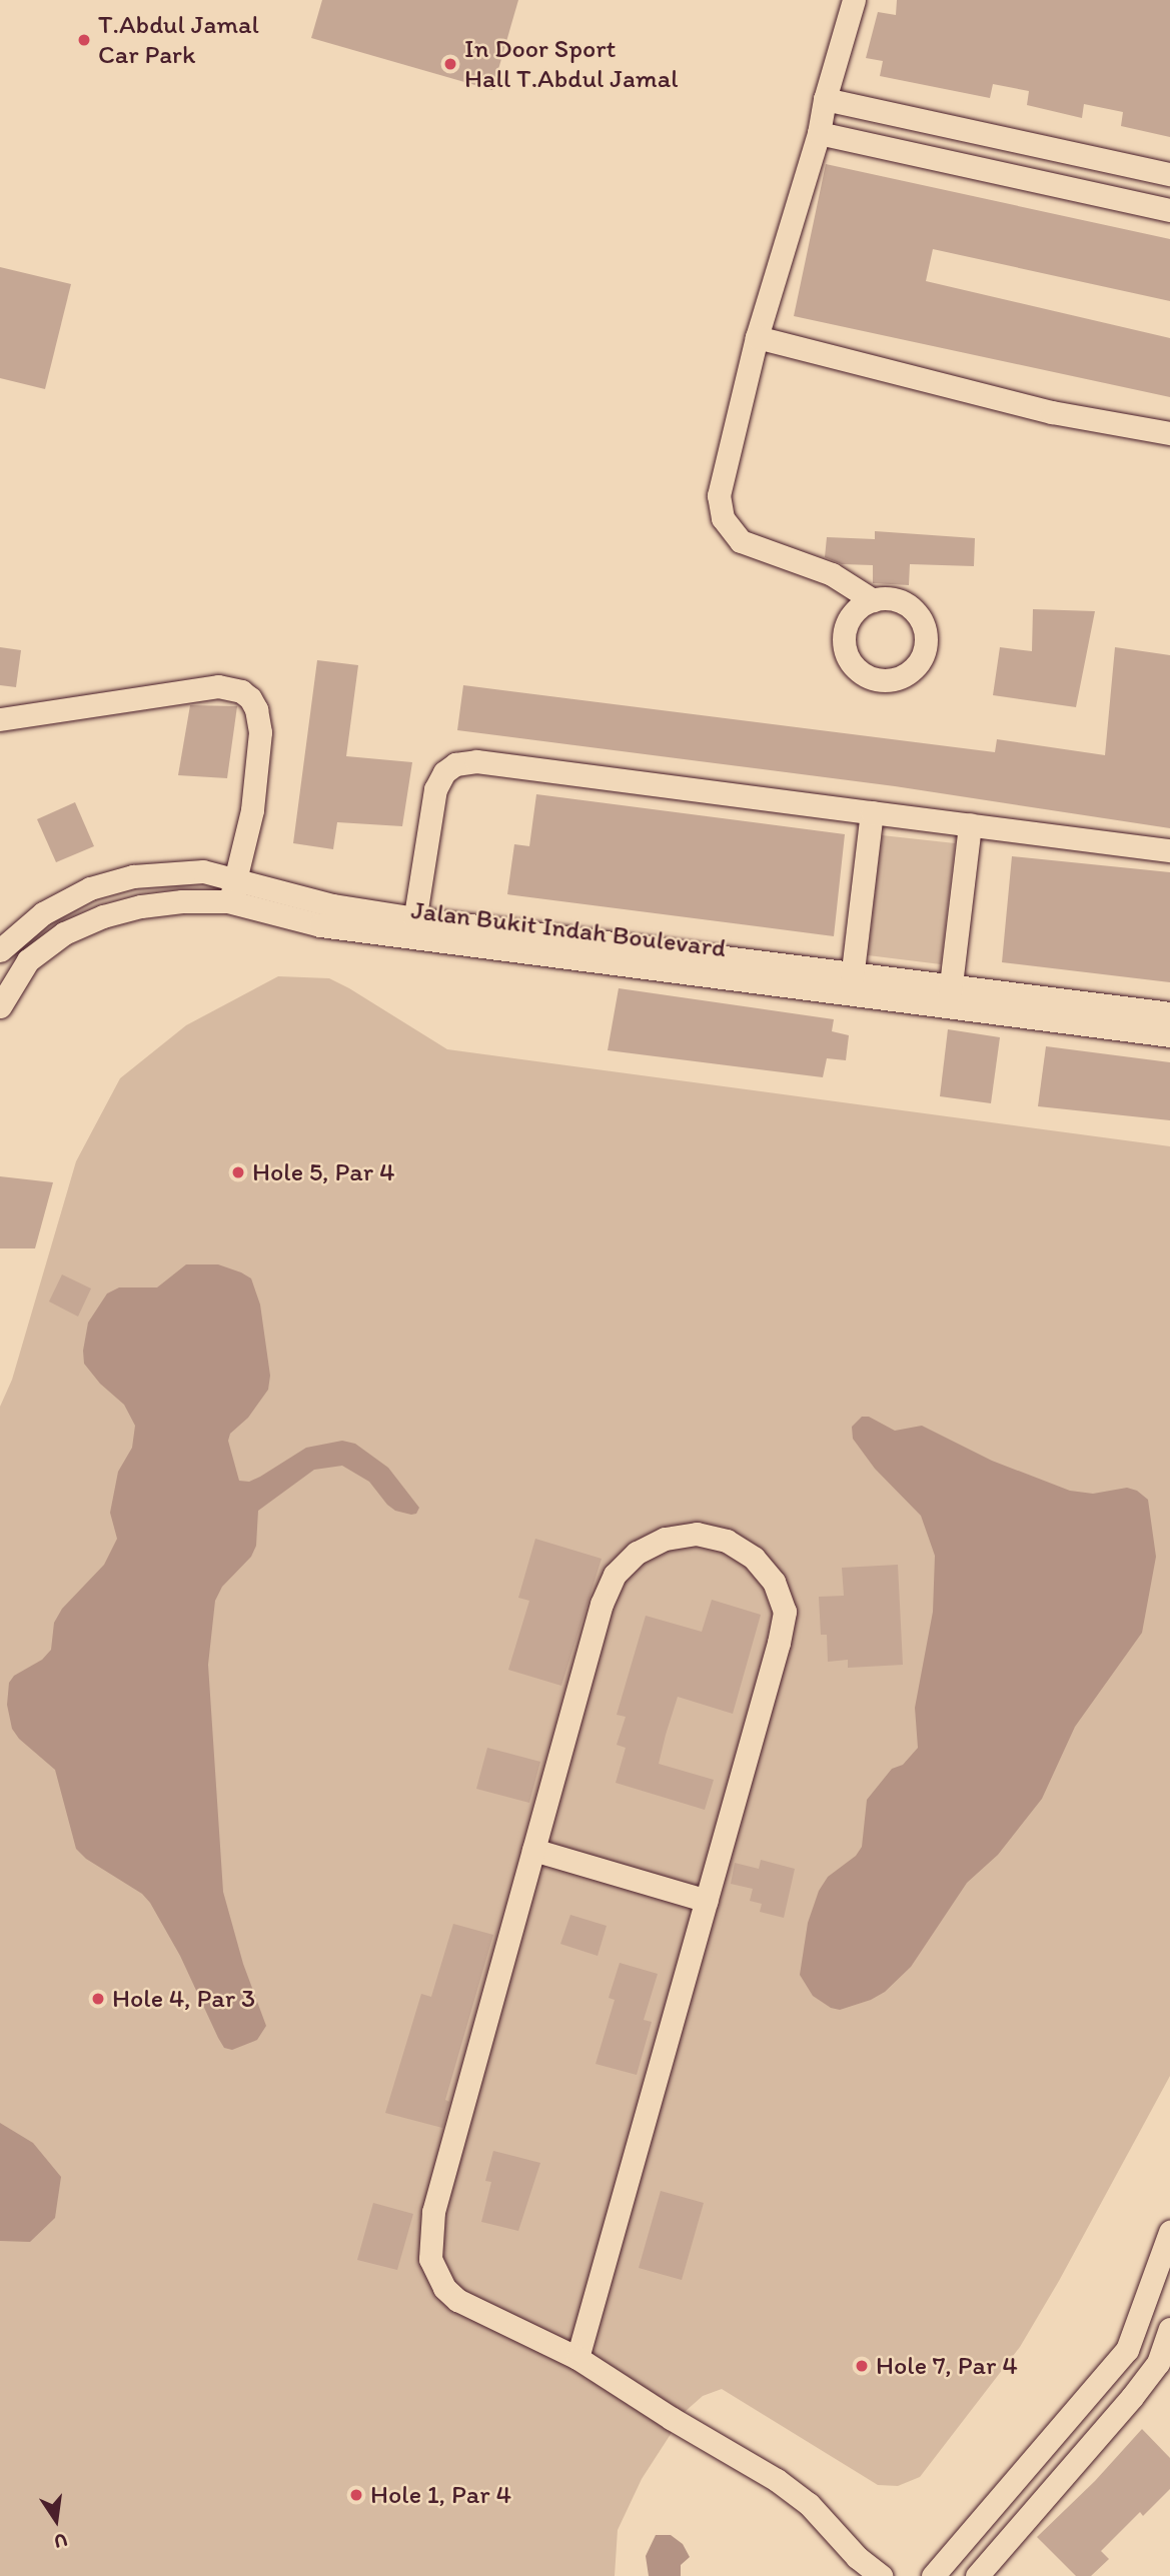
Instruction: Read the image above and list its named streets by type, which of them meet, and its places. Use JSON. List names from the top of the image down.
{
  "streets": {
    "street": ["Jalan Bukit Indah Boulevard"]
  },
  "places": [
    "T.Abdul Jamal Car Park",
    "In Door Sport Hall T.Abdul Jamal",
    "Hole 5, Par 4",
    "Hole 4, Par 3",
    "Hole 7, Par 4",
    "Hole 1, Par 4"
  ],
  "north": "bottom"
}
